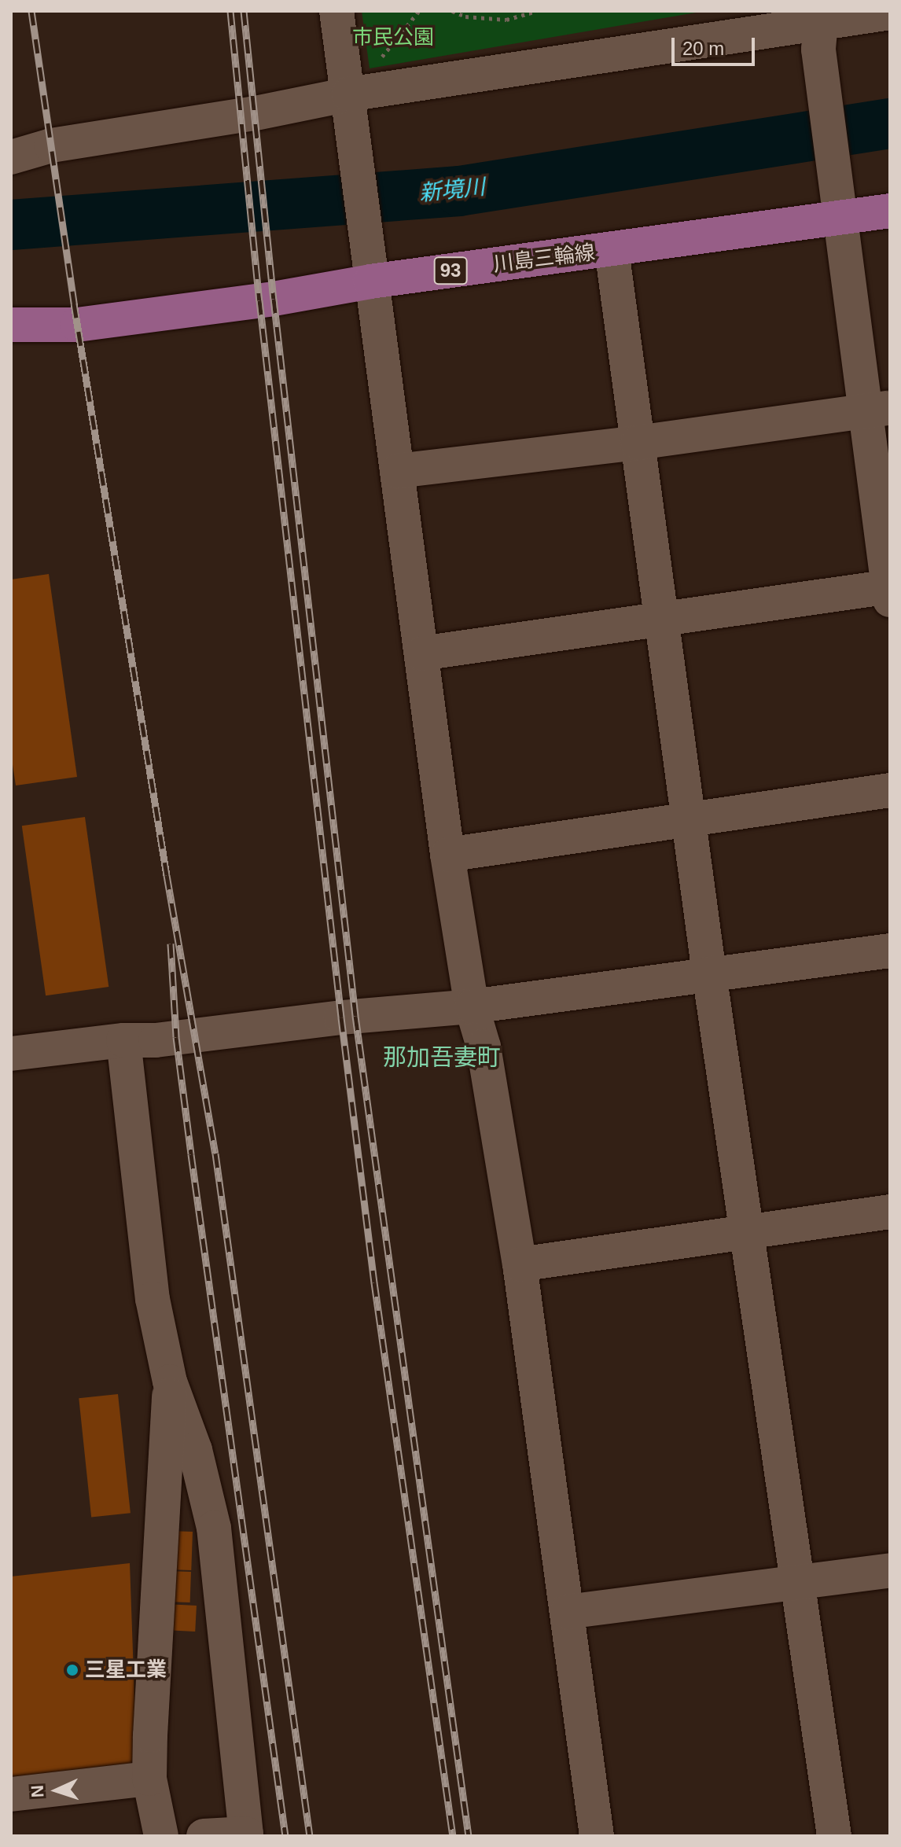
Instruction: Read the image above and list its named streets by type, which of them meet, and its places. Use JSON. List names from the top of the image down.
{
  "streets": {
    "main road": ["川島三輪線", "93"]
  },
  "districts": ["那加吾妻町"],
  "water": ["新境川"],
  "parks": ["市民公園"],
  "places": ["三星工業"],
  "scale_bar": "20 m",
  "north": "left"
}
